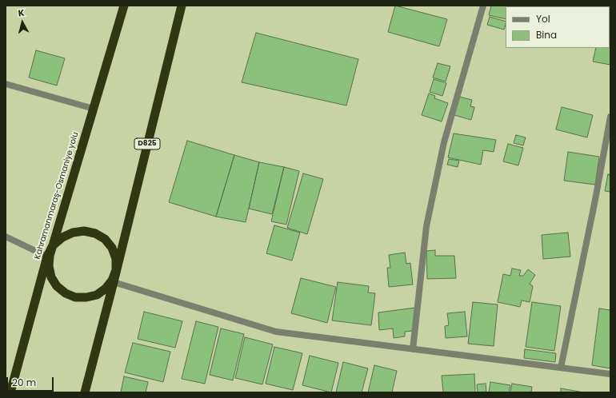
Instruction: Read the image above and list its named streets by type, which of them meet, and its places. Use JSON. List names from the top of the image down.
{
  "streets": {
    "highway": ["D825", "Kahramanmaraş-Osmaniye yolu"]
  },
  "crossings": [
    ["D825", "Kahramanmaraş-Osmaniye yolu"]
  ],
  "legend": ["Yol", "Bina"],
  "scale_bar": "20 m",
  "north": "top"
}
